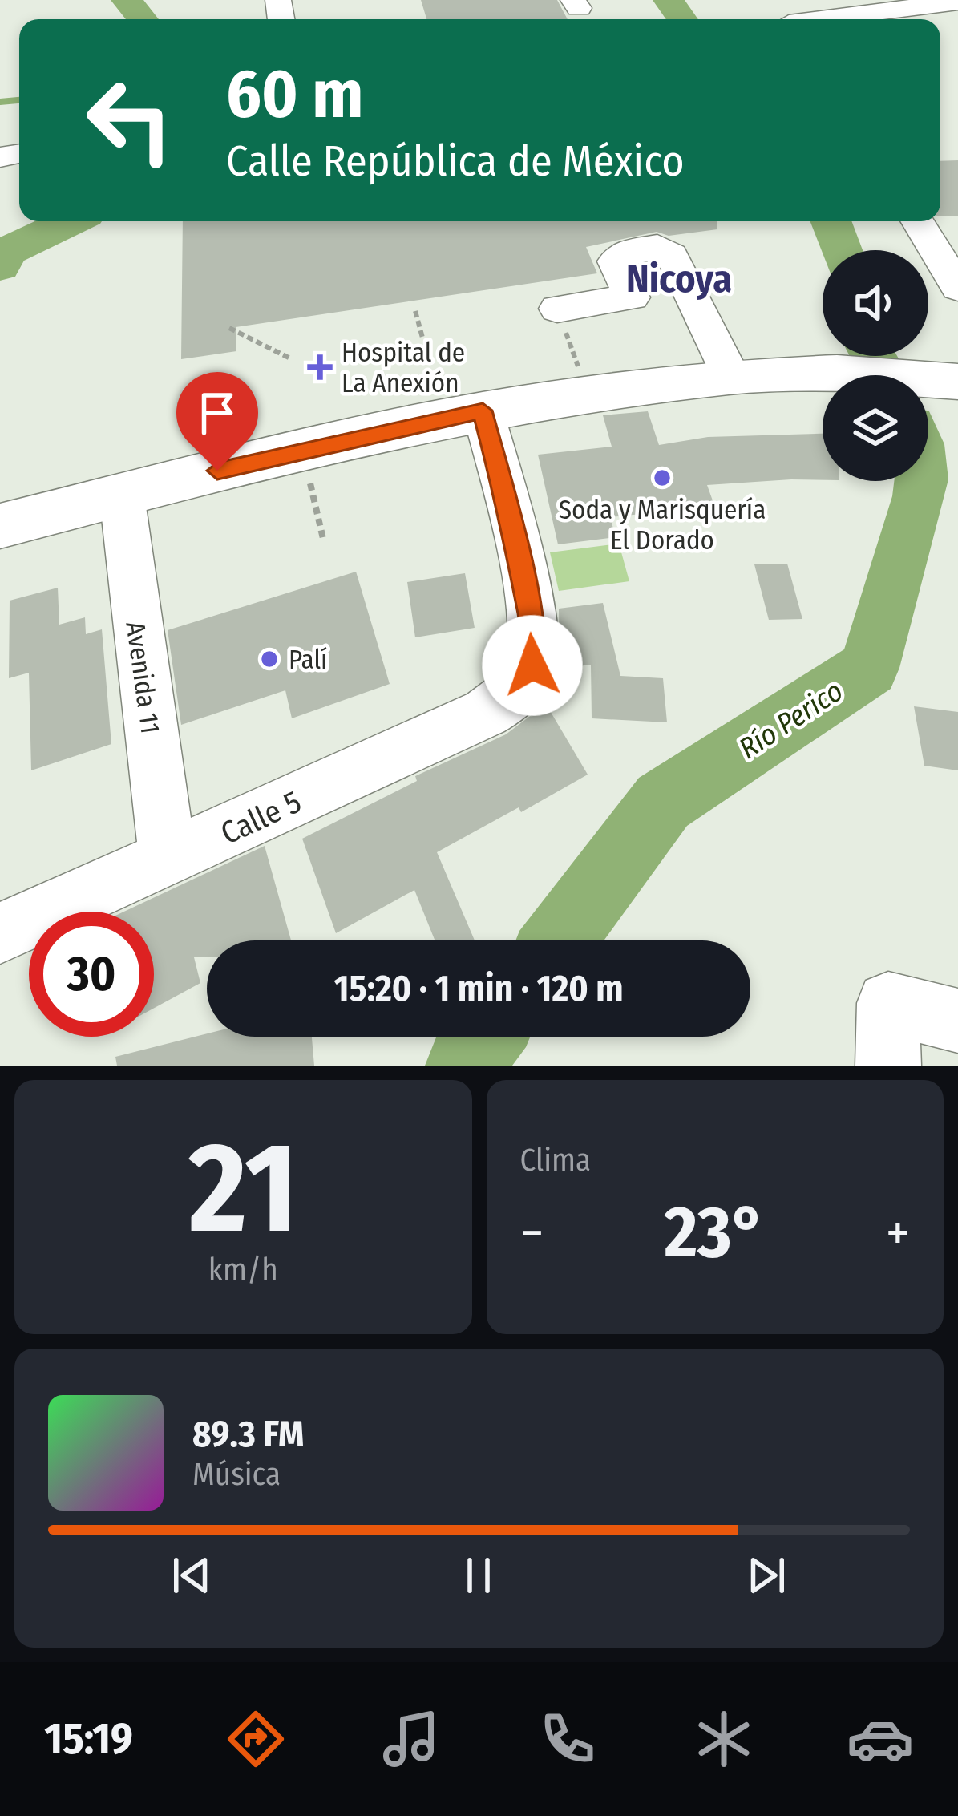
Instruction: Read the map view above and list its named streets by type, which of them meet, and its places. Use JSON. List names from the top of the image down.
{
  "streets": {
    "street": ["Avenida 11", "Calle 5"]
  },
  "crossings": [
    ["Avenida 11", "Calle 5"]
  ],
  "districts": ["Nicoya"],
  "water": ["Río Perico"],
  "places": {
    "health": ["Hospital de La Anexión"],
    "other": ["Soda y Marisquería El Dorado", "Palí"]
  },
  "page": {
    "turn": ["60 m", "Calle República de México"],
    "limit": "30",
    "trip": "15:20 · 1 min · 120 m",
    "tile": [
      ["21", "km/h"],
      "Clima"
    ],
    "heat": ["−", "23°", "+"],
    "song": ["89.3 FM", "Música"],
    "tabs": "15:19"
  }
}
